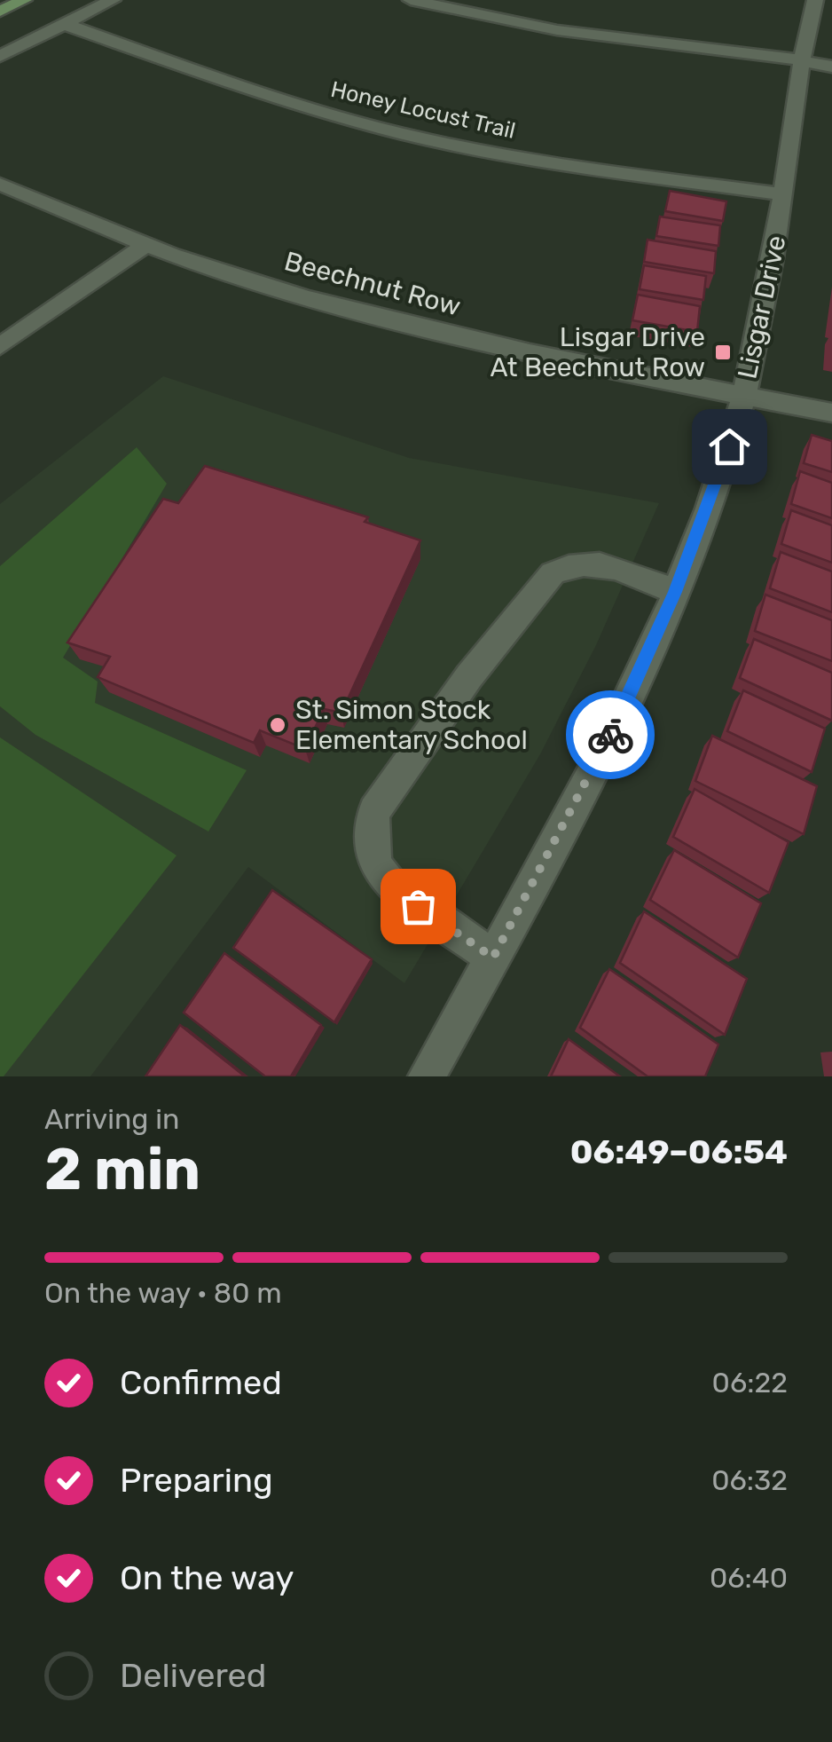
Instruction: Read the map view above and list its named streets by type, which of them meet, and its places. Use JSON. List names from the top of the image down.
{
  "streets": {
    "street": ["Honey Locust Trail", "Beechnut Row", "Lisgar Drive"]
  },
  "crossings": [
    ["Honey Locust Trail", "Lisgar Drive"],
    ["Beechnut Row", "Lisgar Drive"]
  ],
  "places": {
    "transit": ["Lisgar Drive At Beechnut Row"],
    "other": ["St. Simon Stock Elementary School"]
  },
  "page": {
    "heading": ["2 min", "Arriving in", "06:49–06:54"],
    "bar": "On the way · 80 m",
    "list": [
      ["Confirmed", "06:22"],
      ["Preparing", "06:32"],
      ["On the way", "06:40"],
      "Delivered"
    ]
  }
}
